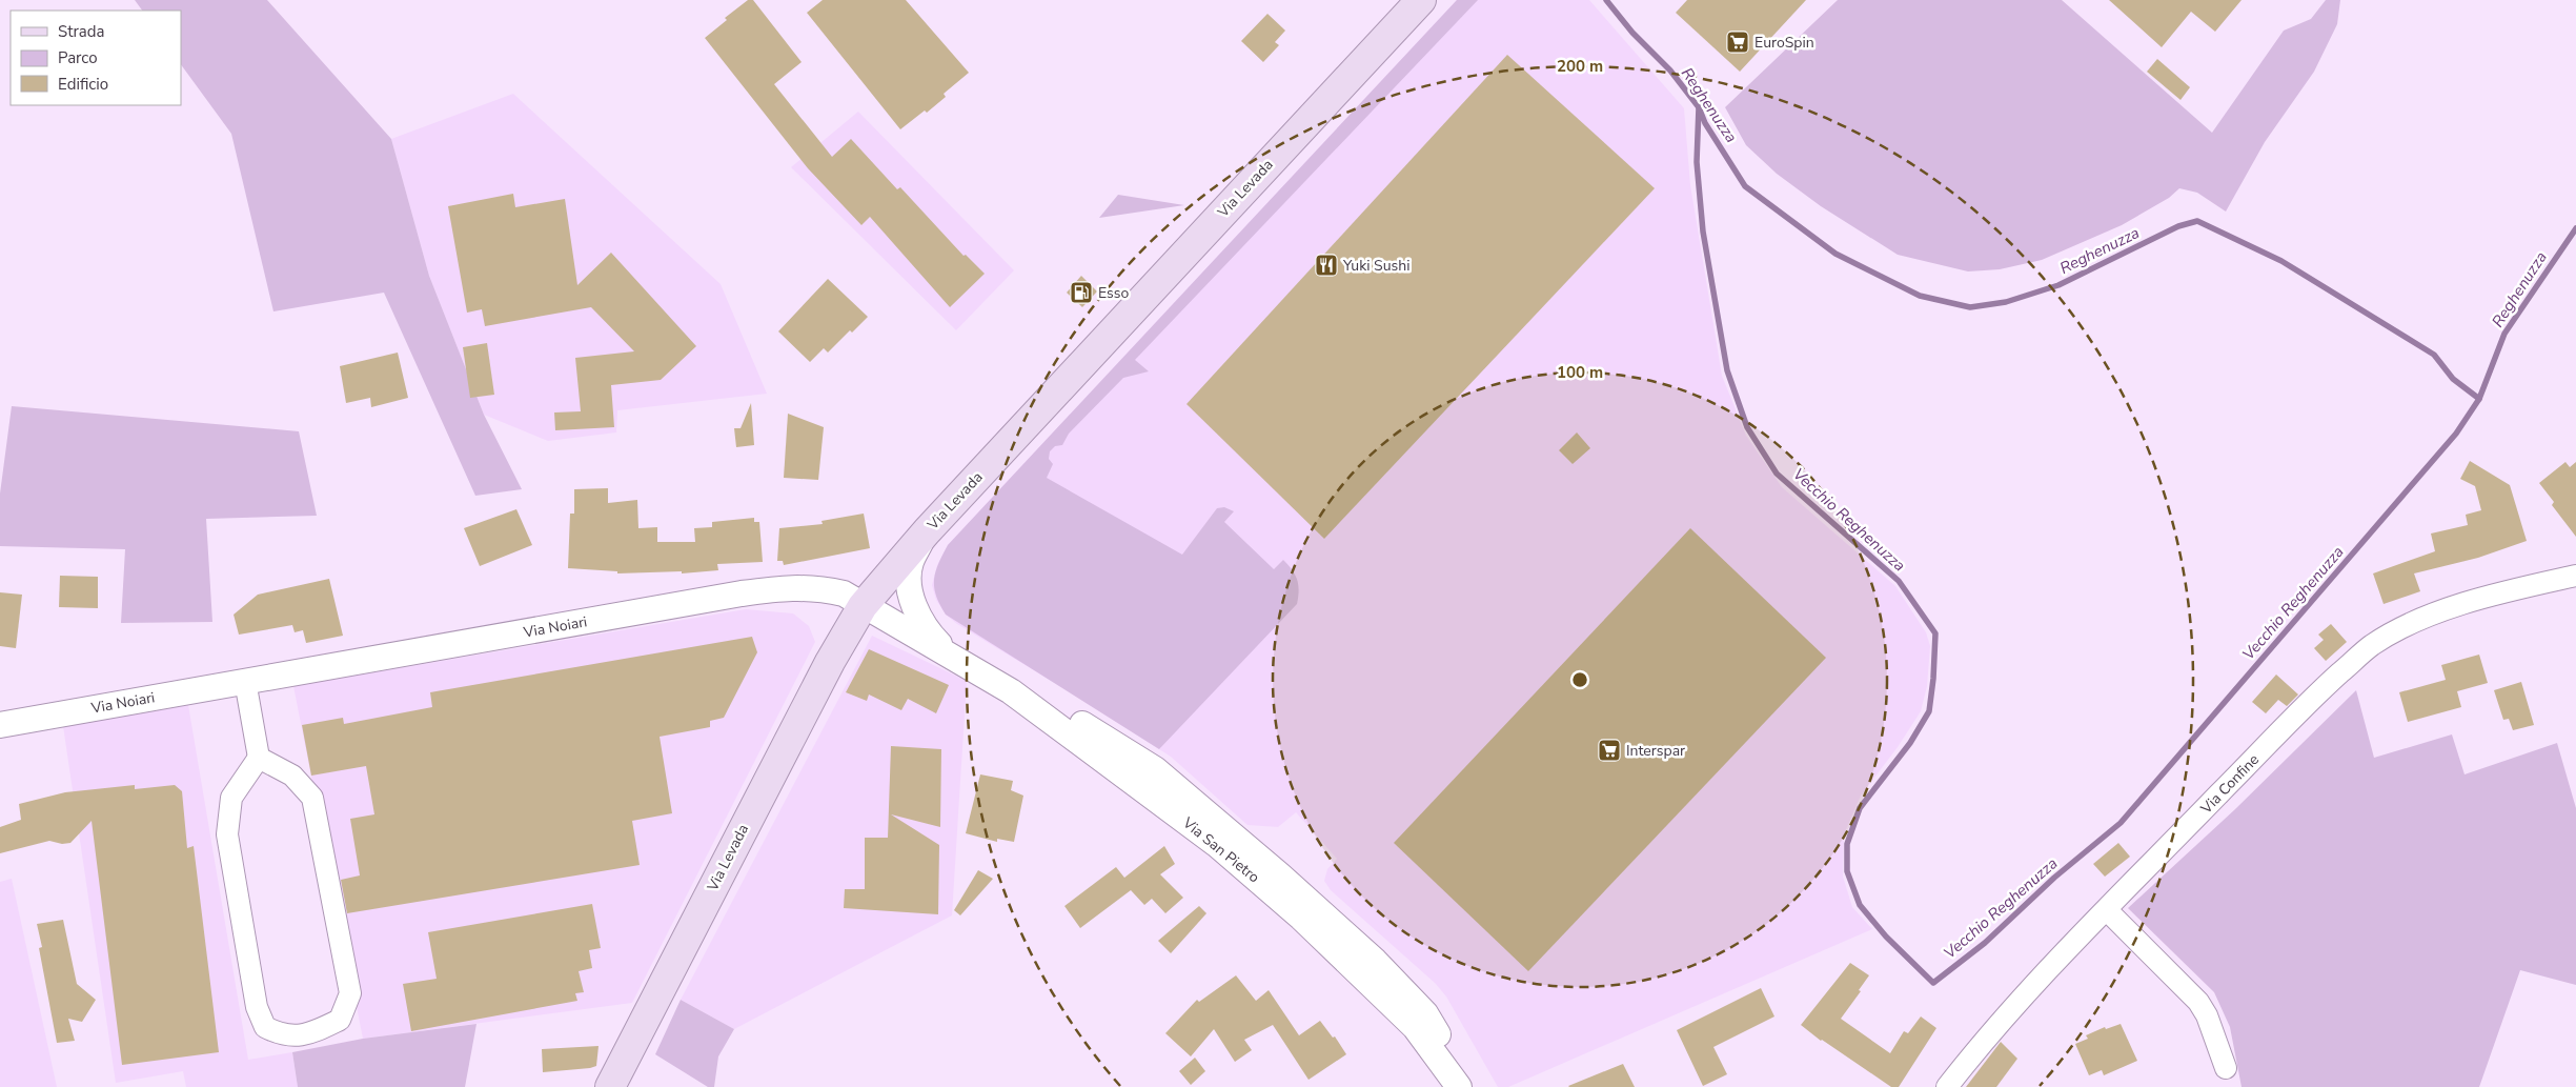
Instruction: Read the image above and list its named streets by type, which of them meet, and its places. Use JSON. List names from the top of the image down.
{
  "streets": {
    "main road": ["Via Levada"],
    "street": ["Via Noiari", "Via Confine", "Via San Pietro"]
  },
  "crossings": [
    ["Via Levada", "Via Noiari"],
    ["Via Levada", "Via San Pietro"],
    ["Via Noiari", "Via San Pietro"]
  ],
  "water": ["Reghenuzza", "Vecchio Reghenuzza"],
  "places": {
    "supermarket": ["EuroSpin", "Interspar"],
    "restaurant": ["Yuki Sushi"],
    "fuel station": ["Esso"]
  },
  "legend": ["Strada", "Parco", "Edificio"],
  "rings": ["200 m", "100 m"]
}
